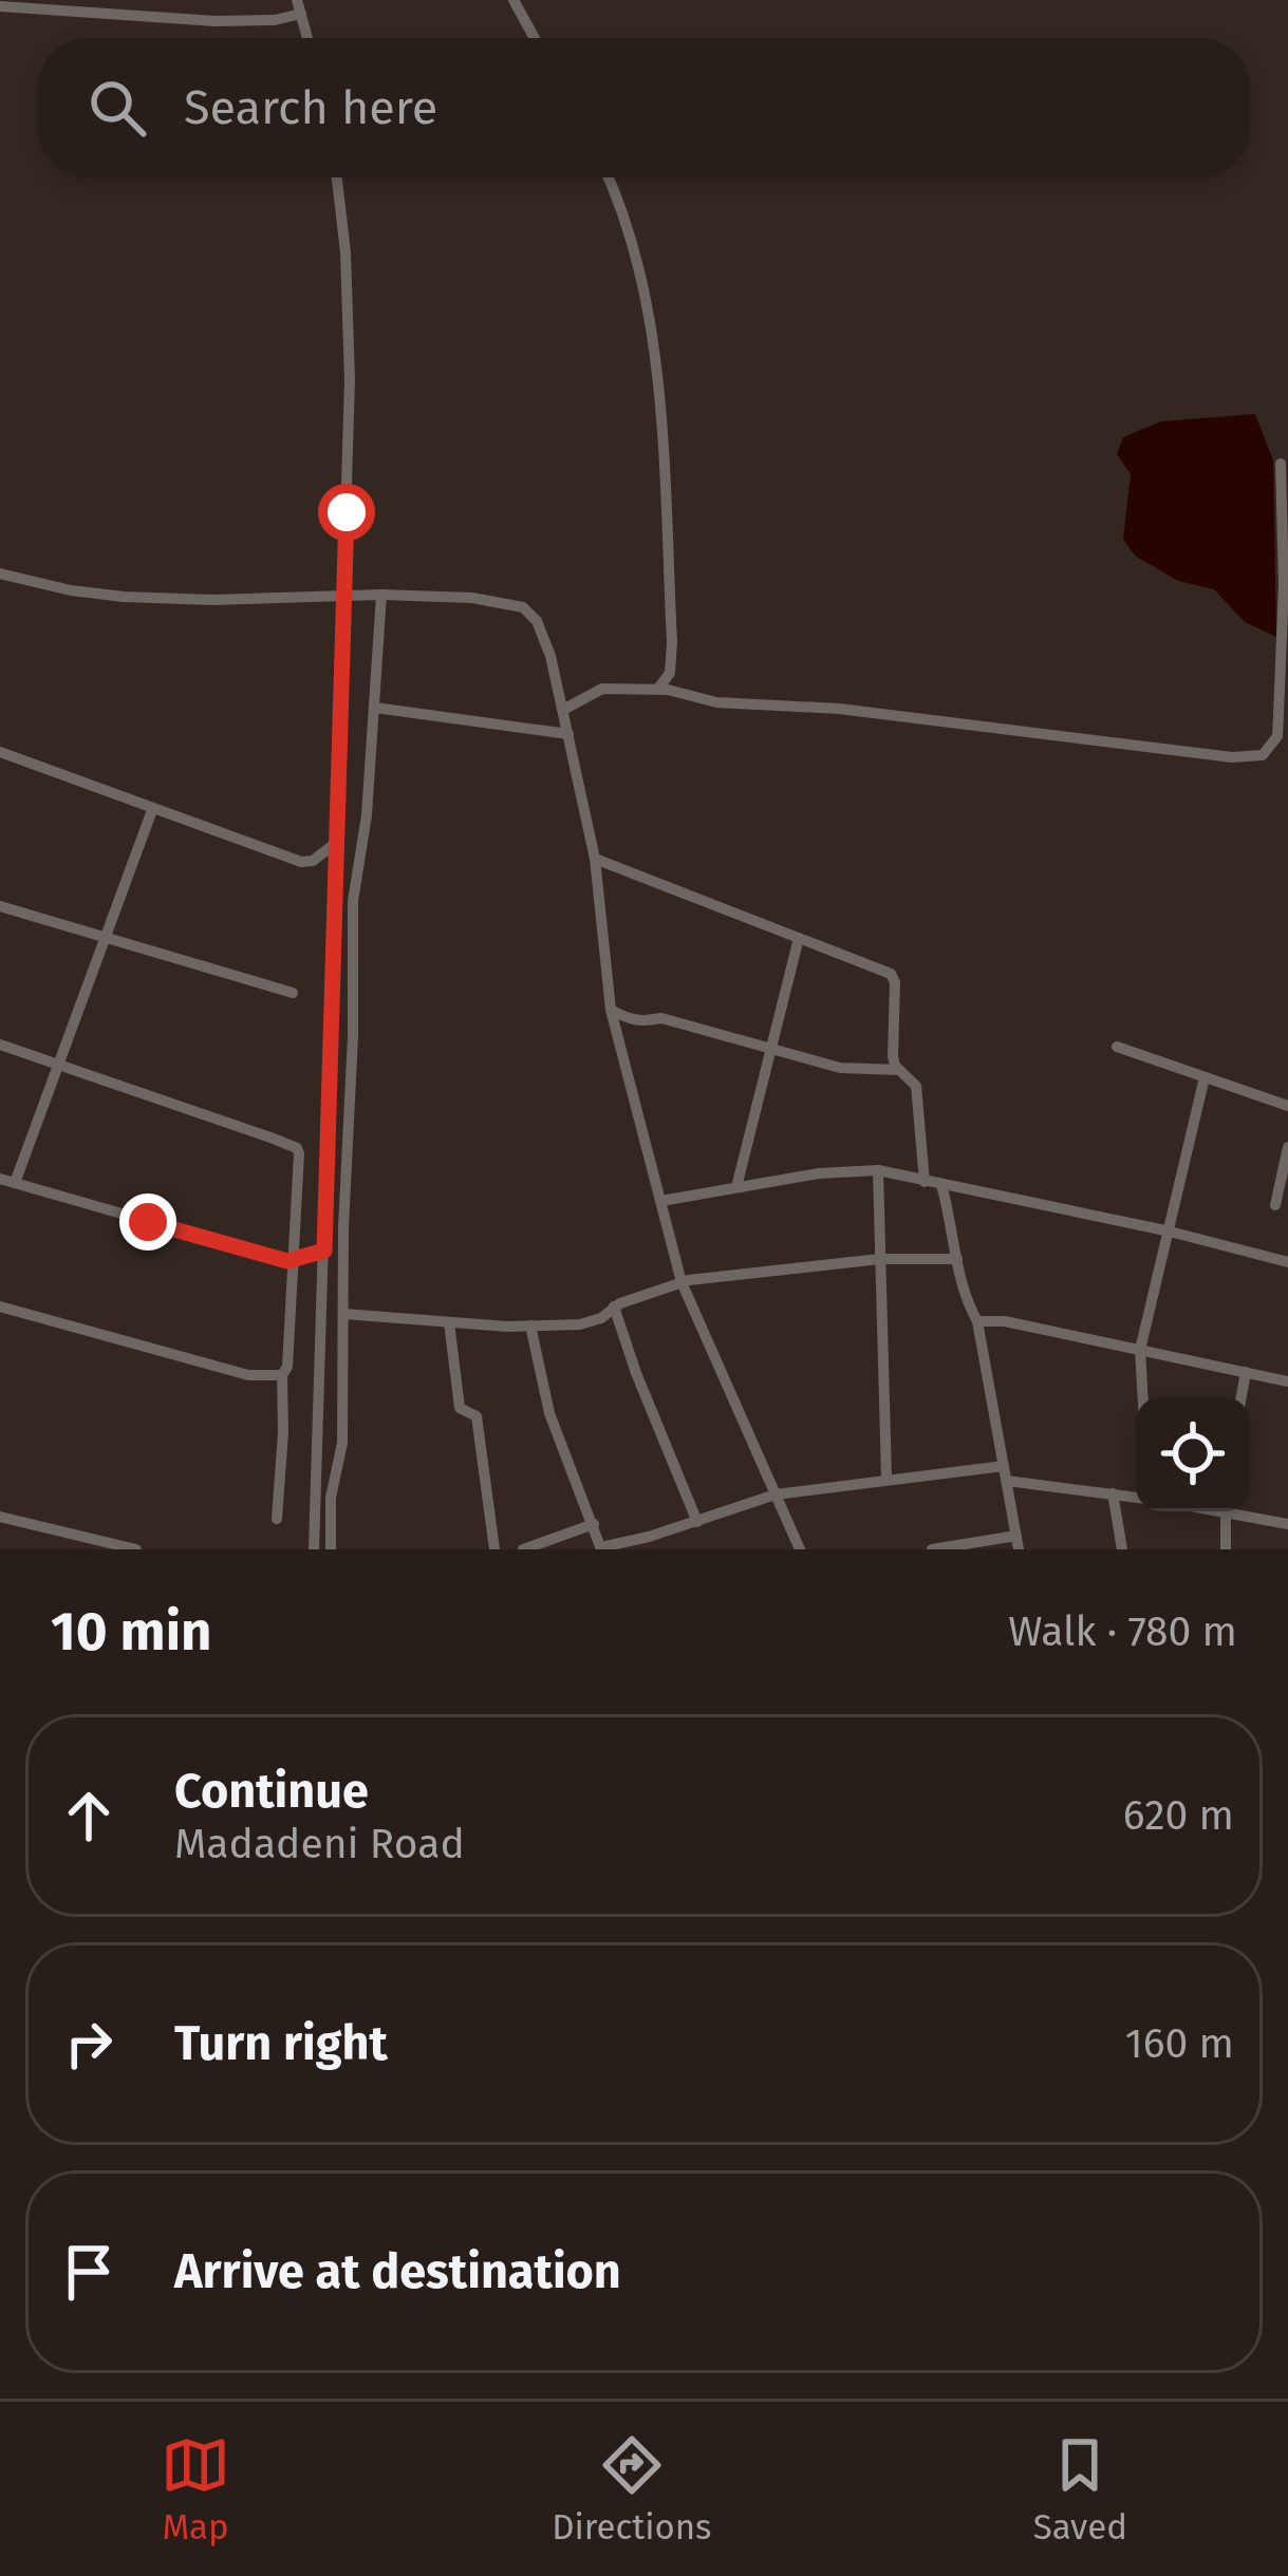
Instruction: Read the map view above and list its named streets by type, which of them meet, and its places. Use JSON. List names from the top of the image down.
{
  "page": {
    "search": "Search here",
    "heading": ["10 min", "Walk · 780 m"],
    "list": [
      ["Continue", "Madadeni Road", "620 m"],
      ["Turn right", "160 m"],
      "Arrive at destination"
    ],
    "nav": ["Map", "Directions", "Saved"]
  }
}
